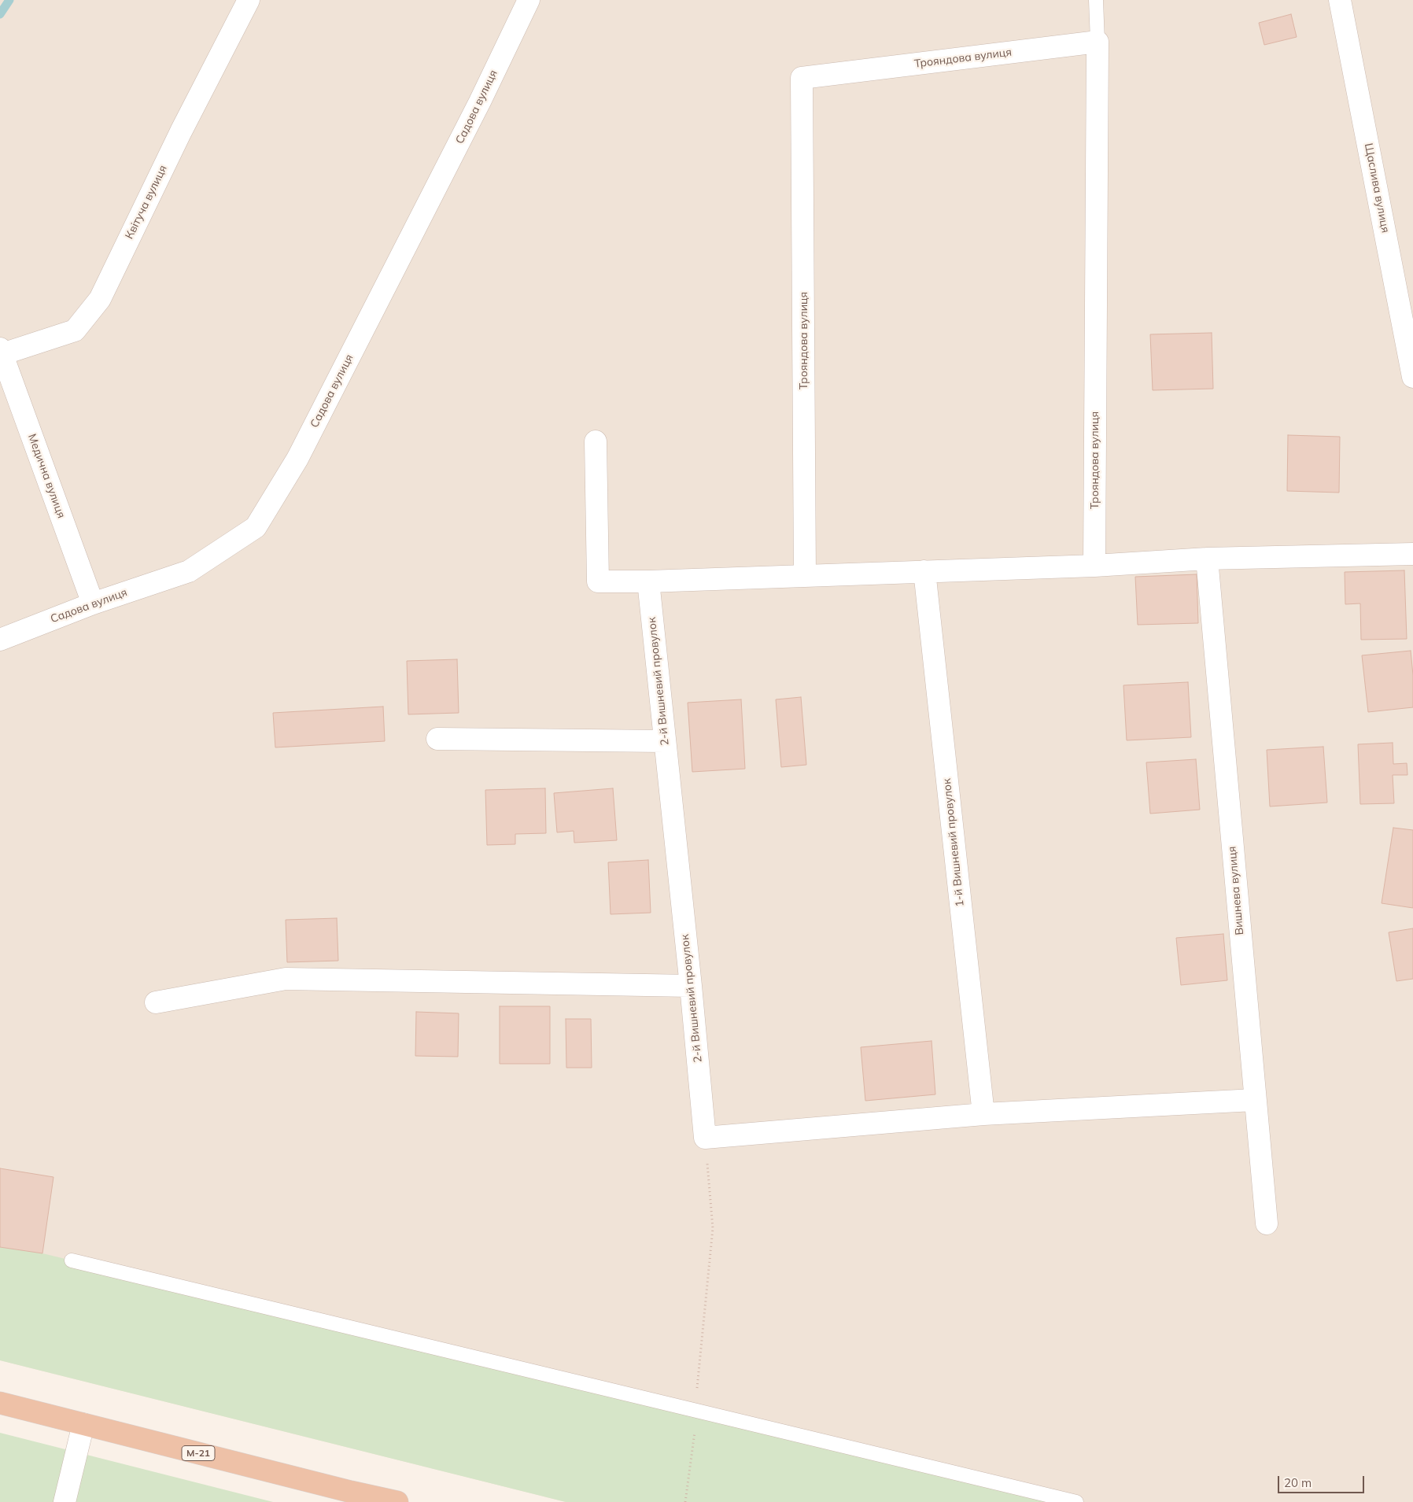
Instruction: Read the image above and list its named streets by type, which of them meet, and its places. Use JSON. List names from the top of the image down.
{
  "streets": {
    "highway": ["М-21"],
    "street": [
      "Трояндова вулиця",
      "Садова вулиця",
      "Щаслива вулиця",
      "Квітуча вулиця",
      "Медична вулиця",
      "2-й Вишневий провулок",
      "1-й Вишневий провулок",
      "Вишнева вулиця"
    ]
  },
  "crossings": [
    ["Садова вулиця", "Медична вулиця"],
    ["Квітуча вулиця", "Медична вулиця"]
  ],
  "scale_bar": "20 m"
}
